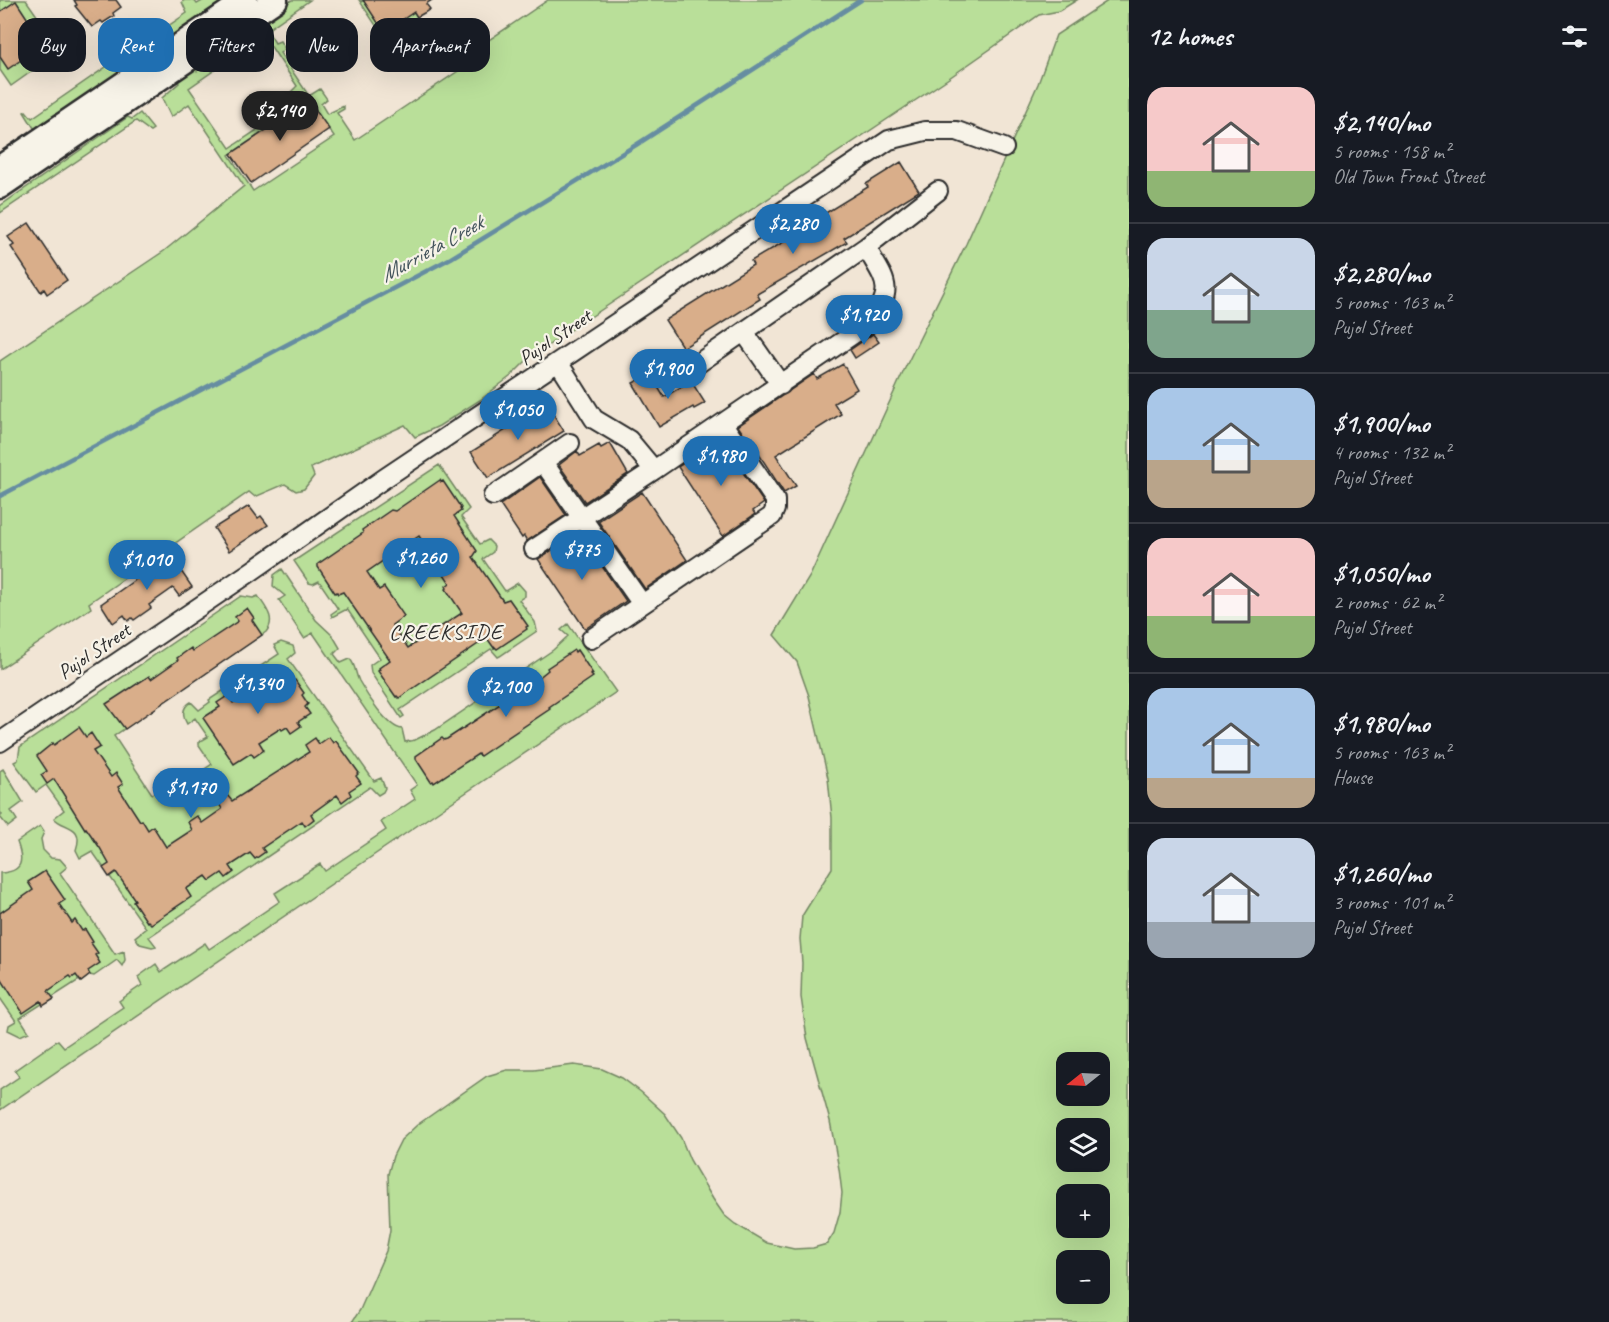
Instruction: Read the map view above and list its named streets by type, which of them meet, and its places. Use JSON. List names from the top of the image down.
{
  "streets": {
    "street": ["Pujol Street"]
  },
  "districts": ["CREEKSIDE"],
  "water": ["Murrieta Creek"],
  "north": "left",
  "page": {
    "heading": "12 homes",
    "chip": [
      "Buy",
      "Rent",
      "Filters",
      "New",
      "Apartment"
    ],
    "list": [
      {
        "name": "$2,140/mo",
        "note": "5 rooms · 158 m² · Old Town Front Street"
      },
      {
        "name": "$2,280/mo",
        "note": "5 rooms · 163 m² · Pujol Street"
      },
      {
        "name": "$1,900/mo",
        "note": "4 rooms · 132 m² · Pujol Street"
      },
      {
        "name": "$1,050/mo",
        "note": "2 rooms · 62 m² · Pujol Street"
      },
      {
        "name": "$1,980/mo",
        "note": "5 rooms · 163 m² · House"
      },
      {
        "name": "$1,260/mo",
        "note": "3 rooms · 101 m² · Pujol Street"
      }
    ],
    "price": [
      "$2,140",
      "$2,280",
      "$1,920",
      "$1,900",
      "$1,050",
      "$1,980",
      "$775",
      "$1,260",
      "$1,010",
      "$1,340",
      "$2,100",
      "$1,170"
    ],
    "map_buttons": ["+", "−"]
  }
}
